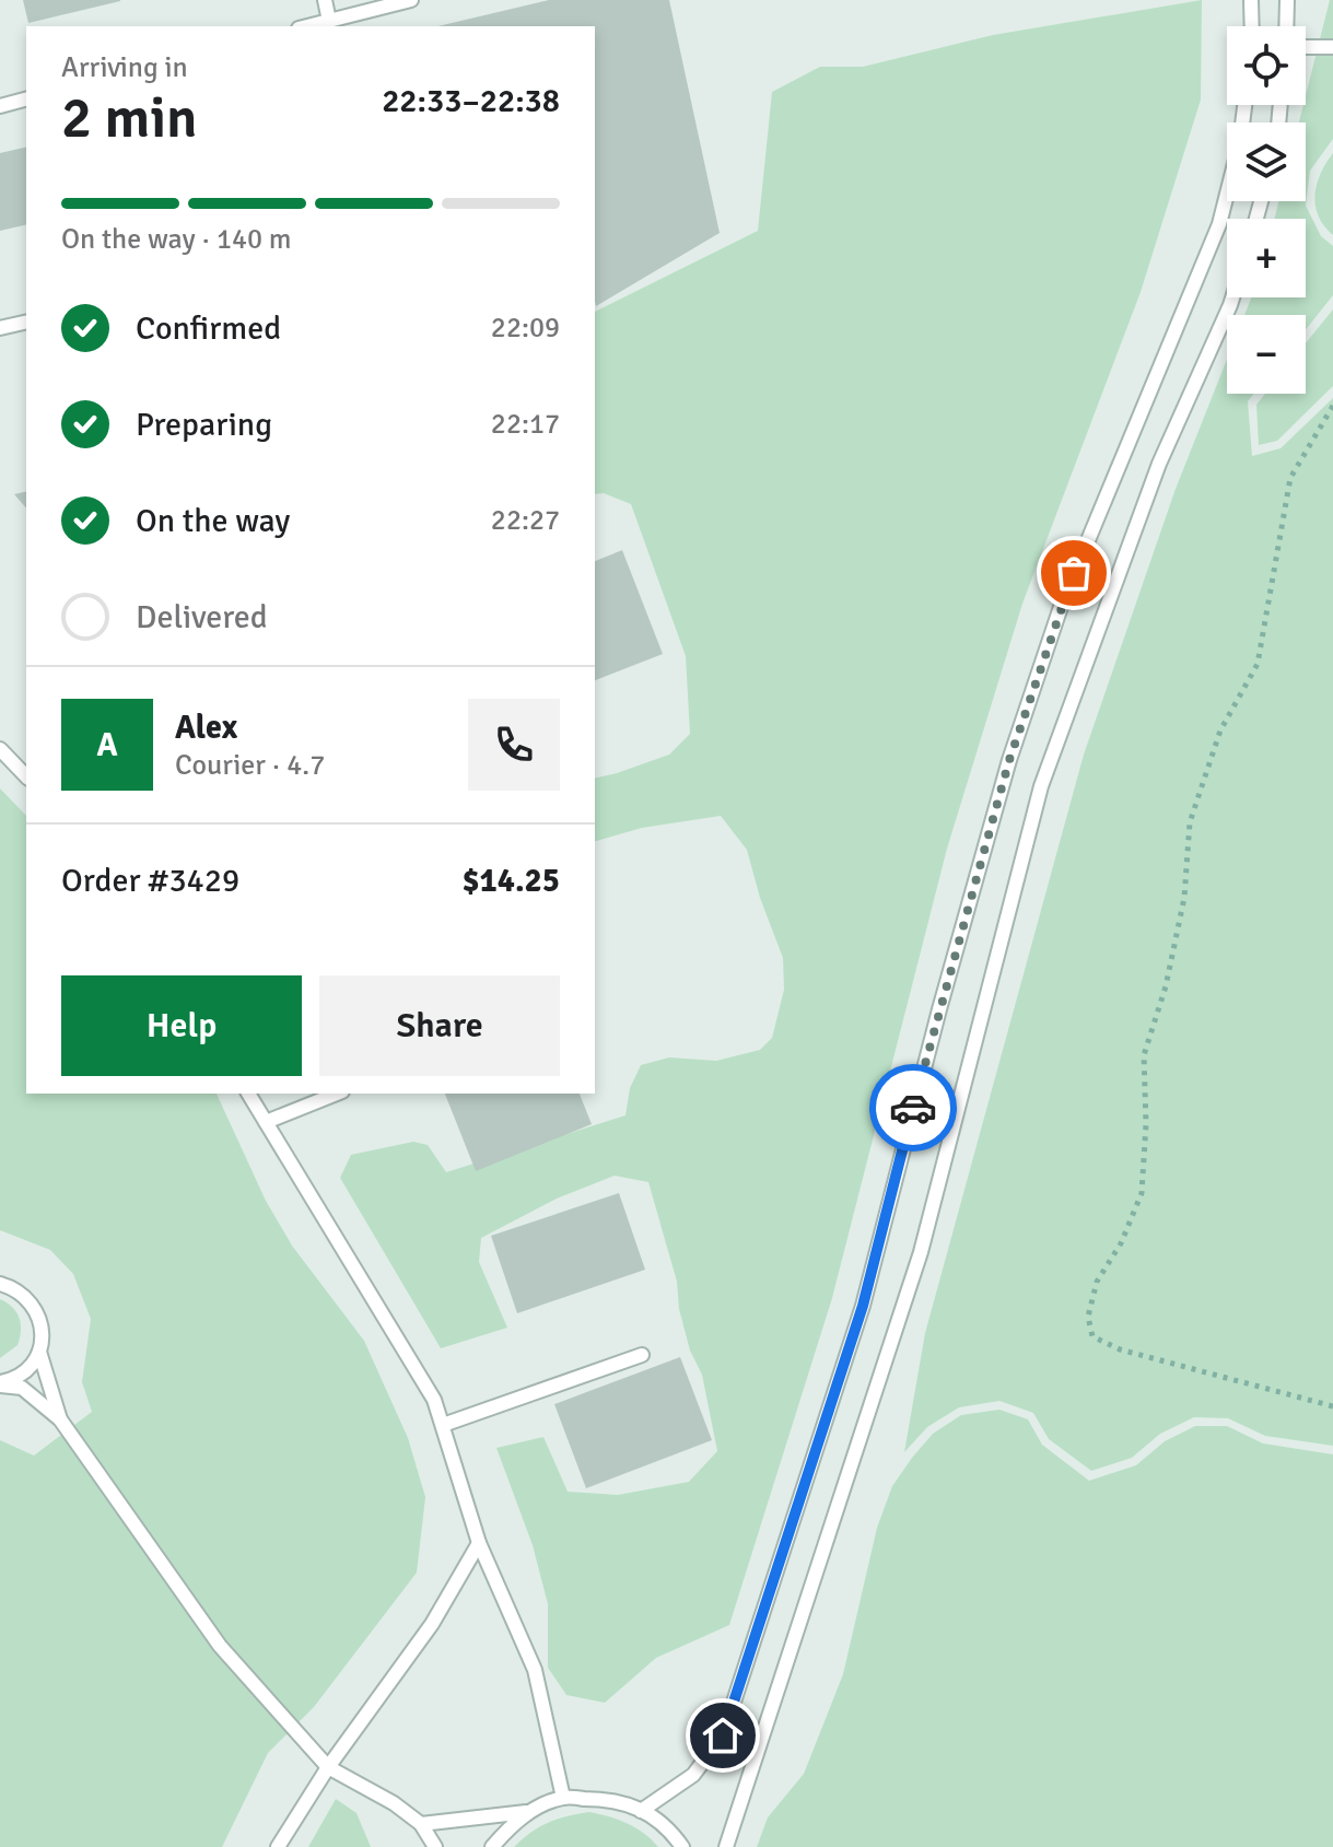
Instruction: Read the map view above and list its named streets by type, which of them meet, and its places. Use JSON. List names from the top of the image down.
{
  "page": {
    "map_buttons": ["+", "−"],
    "heading": ["2 min", "Arriving in", "22:33–22:38"],
    "panel": [
      "Alex",
      "Courier · 4.7",
      "Order #3429",
      "$14.25"
    ],
    "bar": "On the way · 140 m",
    "list": [
      ["Confirmed", "22:09"],
      ["Preparing", "22:17"],
      ["On the way", "22:27"],
      "Delivered"
    ],
    "round": "A",
    "buttons": ["Help", "Share"]
  }
}
